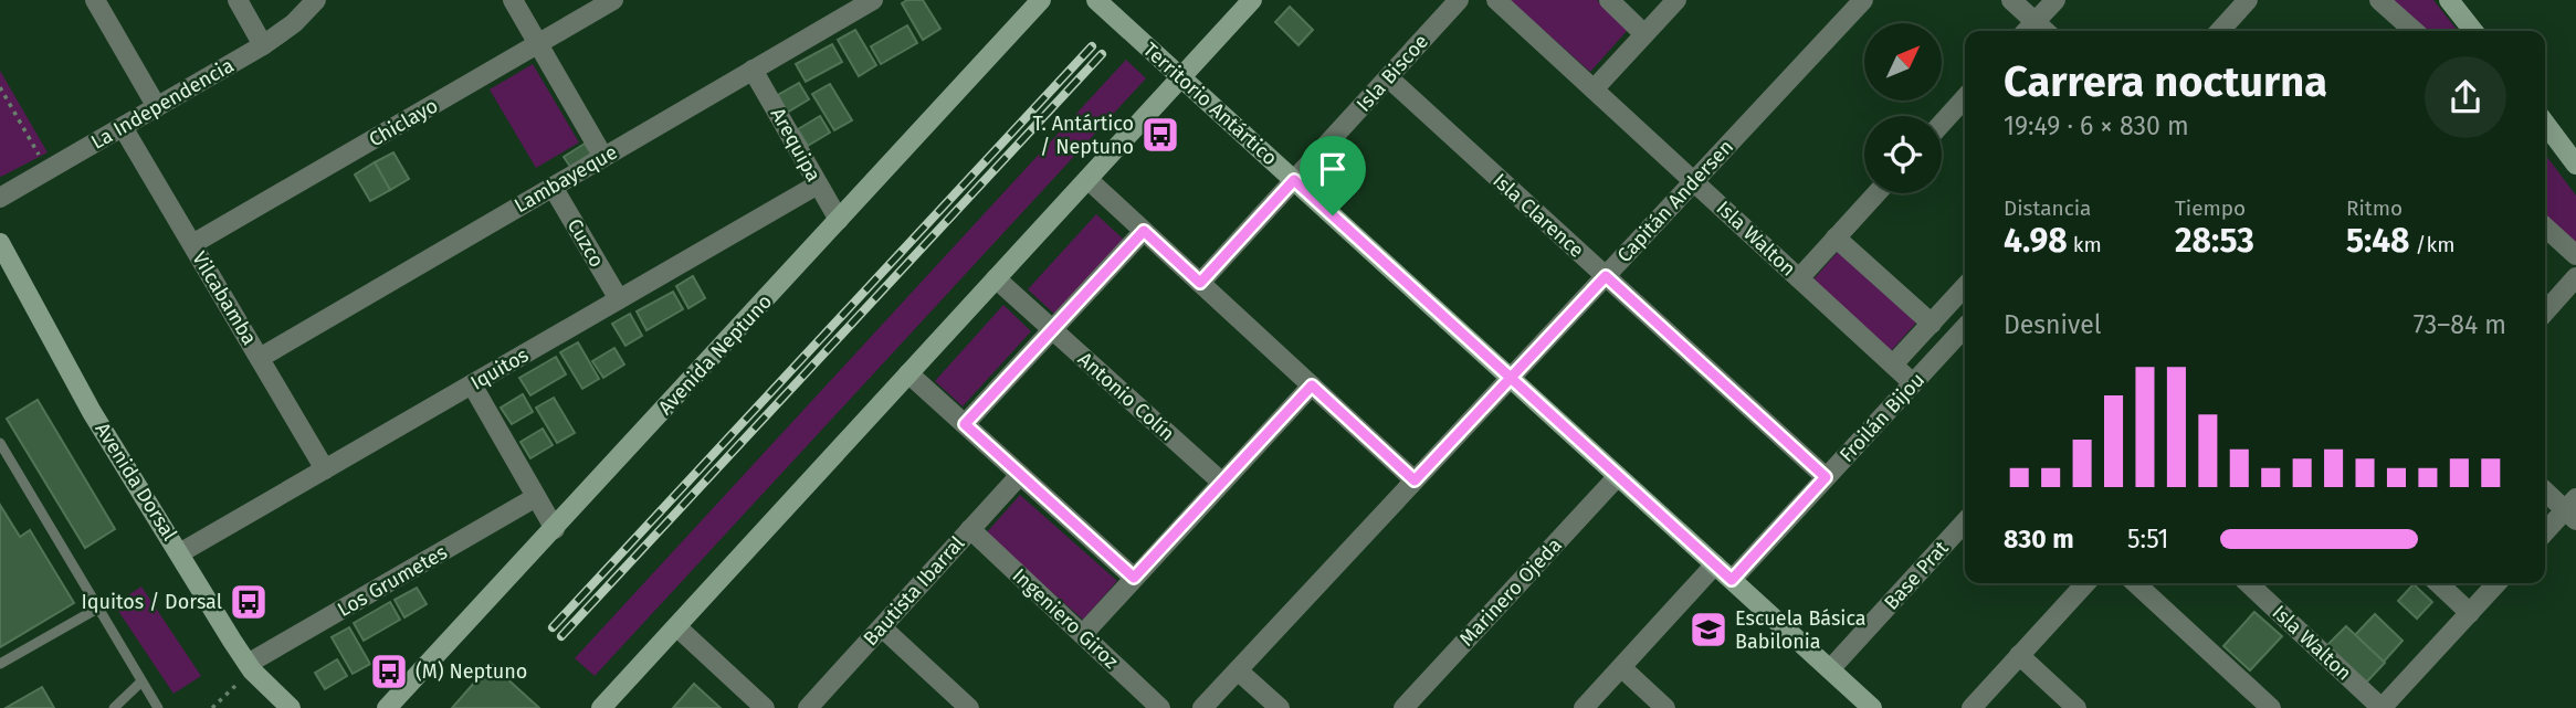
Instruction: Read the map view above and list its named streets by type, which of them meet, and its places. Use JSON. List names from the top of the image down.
{
  "streets": {
    "main road": ["Territorio Antártico", "Avenida Neptuno", "Avenida Dorsal"],
    "street": [
      "Isla Biscoe",
      "La Independencia",
      "Chiclayo",
      "Arequipa",
      "Lambayeque",
      "Capitán Andersen",
      "Isla Clarence",
      "Isla Walton",
      "Cuzco",
      "Vilcabamba",
      "Iquitos",
      "Antonio Colín",
      "Froilán Bijou",
      "Base Prat",
      "Los Grumetes",
      "Bautista Ibarral",
      "Marinero Ojeda",
      "Ingeniero Giroz"
    ]
  },
  "crossings": [
    ["Isla Biscoe", "Territorio Antártico"],
    ["Isla Biscoe", "Isla Clarence"],
    ["La Independencia", "Vilcabamba"],
    ["Territorio Antártico", "Capitán Andersen"],
    ["Territorio Antártico", "Froilán Bijou"],
    ["Territorio Antártico", "Base Prat"],
    ["Territorio Antártico", "Marinero Ojeda"],
    ["Chiclayo", "Vilcabamba"],
    ["Arequipa", "Lambayeque"],
    ["Arequipa", "Avenida Neptuno"],
    ["Arequipa", "Iquitos"],
    ["Lambayeque", "Cuzco"],
    ["Lambayeque", "Vilcabamba"],
    ["Capitán Andersen", "Isla Clarence"],
    ["Capitán Andersen", "Isla Walton"],
    ["Isla Clarence", "Froilán Bijou"],
    ["Isla Walton", "Froilán Bijou"],
    ["Cuzco", "Iquitos"],
    ["Vilcabamba", "Iquitos"],
    ["Iquitos", "Avenida Dorsal"],
    ["Avenida Dorsal", "Los Grumetes"],
    ["Bautista Ibarral", "Ingeniero Giroz"]
  ],
  "places": {
    "bus stop": ["T. Antártico / Neptuno", "Iquitos / Dorsal", "(M) Neptuno"],
    "school or university": ["Escuela Básica Babilonia"]
  },
  "north": "top right",
  "page": {
    "heading": ["Carrera nocturna", "19:49 · 6 × 830 m"],
    "stats": [
      ["Distancia", "4.98 km"],
      ["Tiempo", "28:53"],
      ["Ritmo", "5:48 /km"]
    ],
    "chart": ["Desnivel", "73–84 m"],
    "list": [
      {
        "name": "830 m",
        "note": "5:51"
      }
    ]
  }
}
